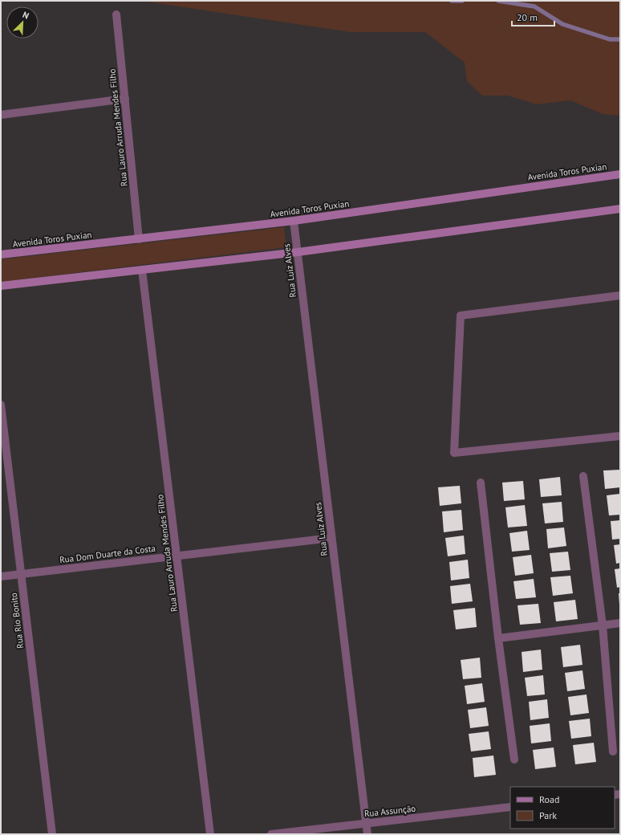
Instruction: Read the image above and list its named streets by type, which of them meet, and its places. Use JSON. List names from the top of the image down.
{
  "streets": {
    "main road": ["Avenida Toros Puxian"],
    "street": [
      "Rua Lauro Arruda Mendes Filho",
      "Rua Luiz Alves",
      "Rua Dom Duarte da Costa",
      "Rua Rio Bonito",
      "Rua Assunção"
    ]
  },
  "crossings": [
    ["Rua Lauro Arruda Mendes Filho", "Avenida Toros Puxian"],
    ["Rua Lauro Arruda Mendes Filho", "Rua Dom Duarte da Costa"],
    ["Avenida Toros Puxian", "Rua Luiz Alves"],
    ["Rua Luiz Alves", "Rua Dom Duarte da Costa"],
    ["Rua Luiz Alves", "Rua Assunção"],
    ["Rua Dom Duarte da Costa", "Rua Rio Bonito"]
  ],
  "legend": ["Road", "Park"],
  "scale_bar": "20 m",
  "north": "top right"
}
